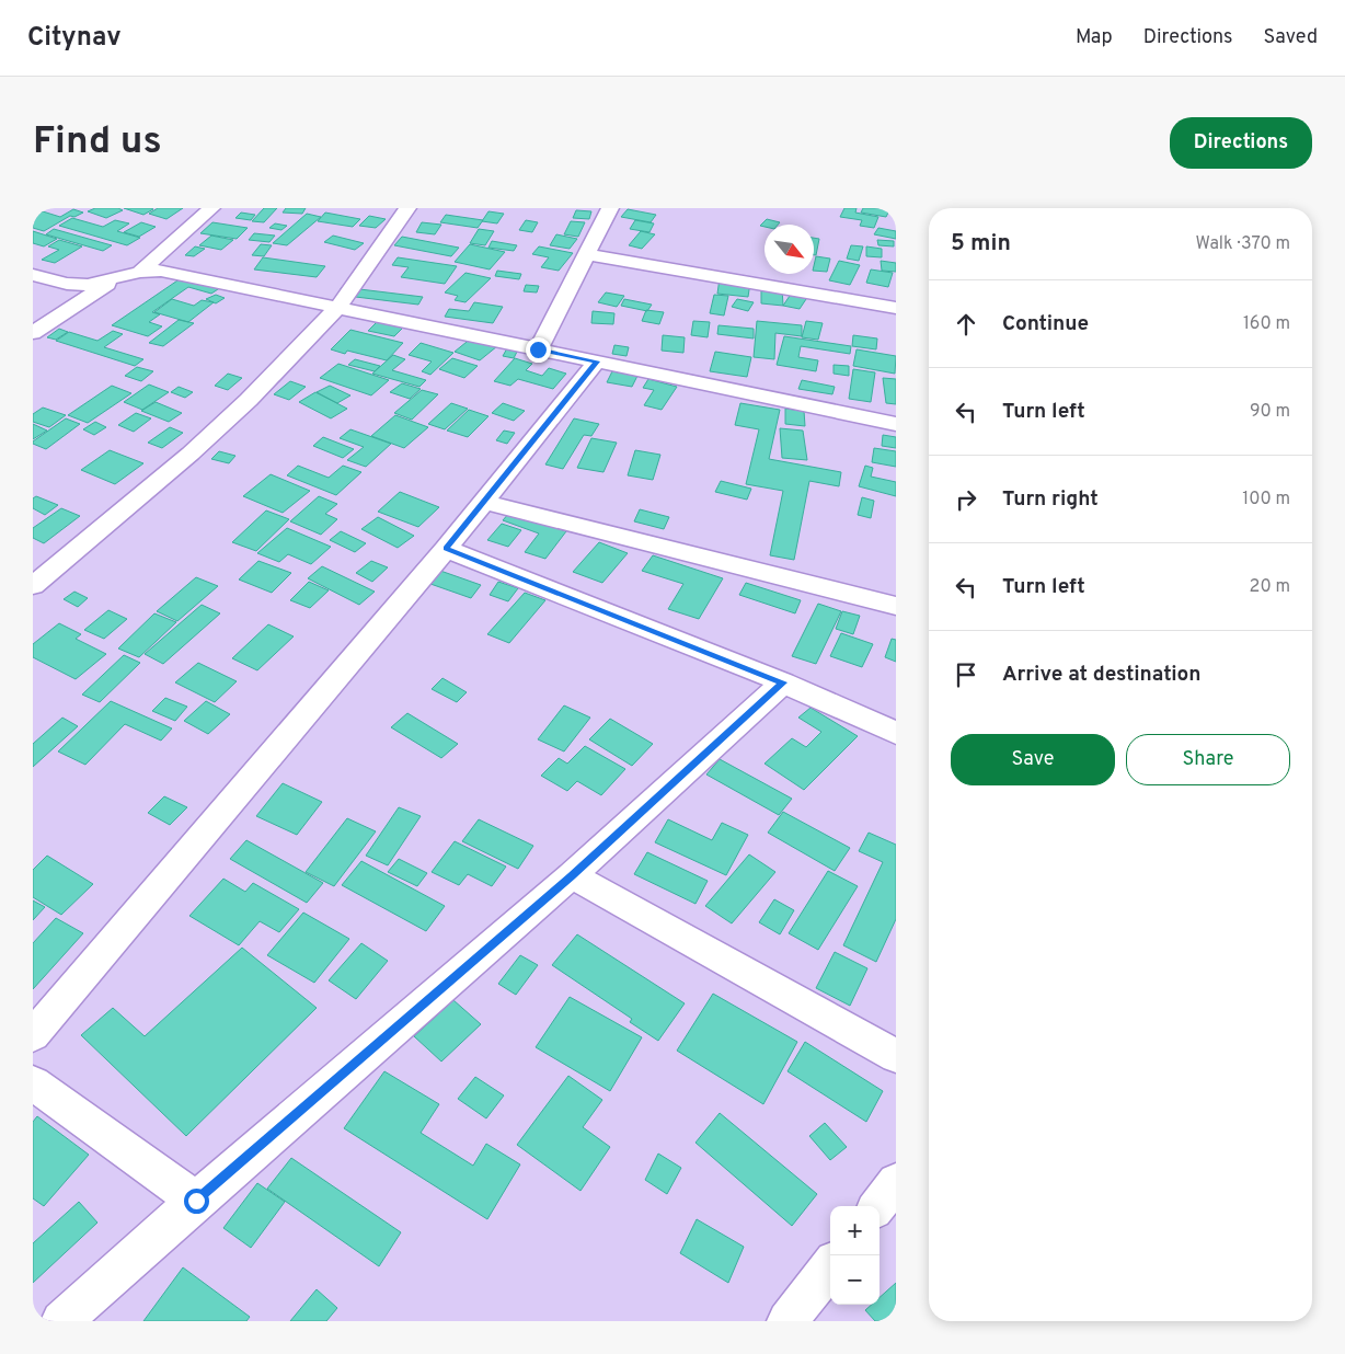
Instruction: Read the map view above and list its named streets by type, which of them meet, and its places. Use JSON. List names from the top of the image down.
{
  "north": "bottom right",
  "page": {
    "header": "Citynav",
    "nav": ["Map", "Directions", "Saved"],
    "buttons": [
      "Directions",
      ["Save", "Share"]
    ],
    "title": "Find us",
    "heading": ["5 min", "Walk · 370 m"],
    "list": [
      ["Continue", "160 m"],
      ["Turn left", "90 m"],
      ["Turn right", "100 m"],
      ["Turn left", "20 m"],
      "Arrive at destination"
    ],
    "map_buttons": ["+", "−"]
  }
}
